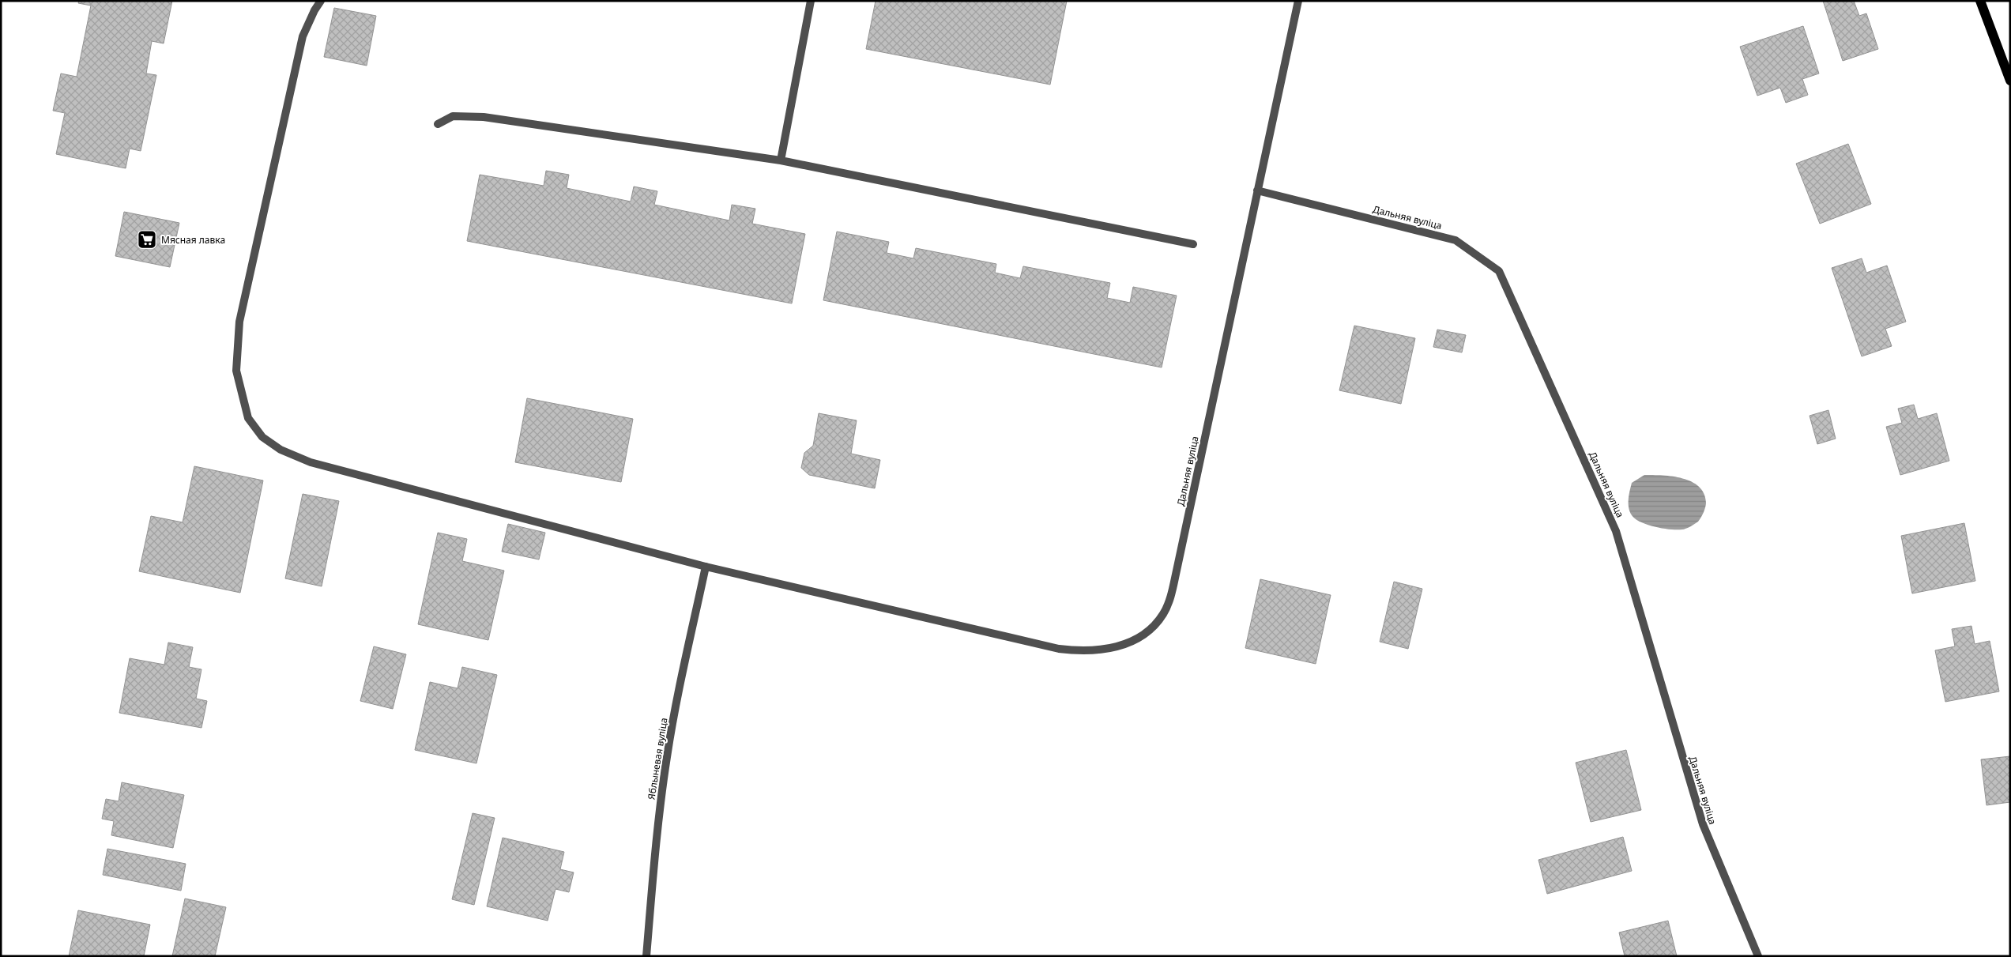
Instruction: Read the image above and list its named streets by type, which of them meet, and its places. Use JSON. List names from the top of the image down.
{
  "streets": {
    "street": ["Дальняя вуліца", "Яблыневая вуліца"]
  },
  "crossings": [
    ["Дальняя вуліца", "Яблыневая вуліца"]
  ],
  "places": {
    "supermarket": ["Мясная лавка"]
  }
}
